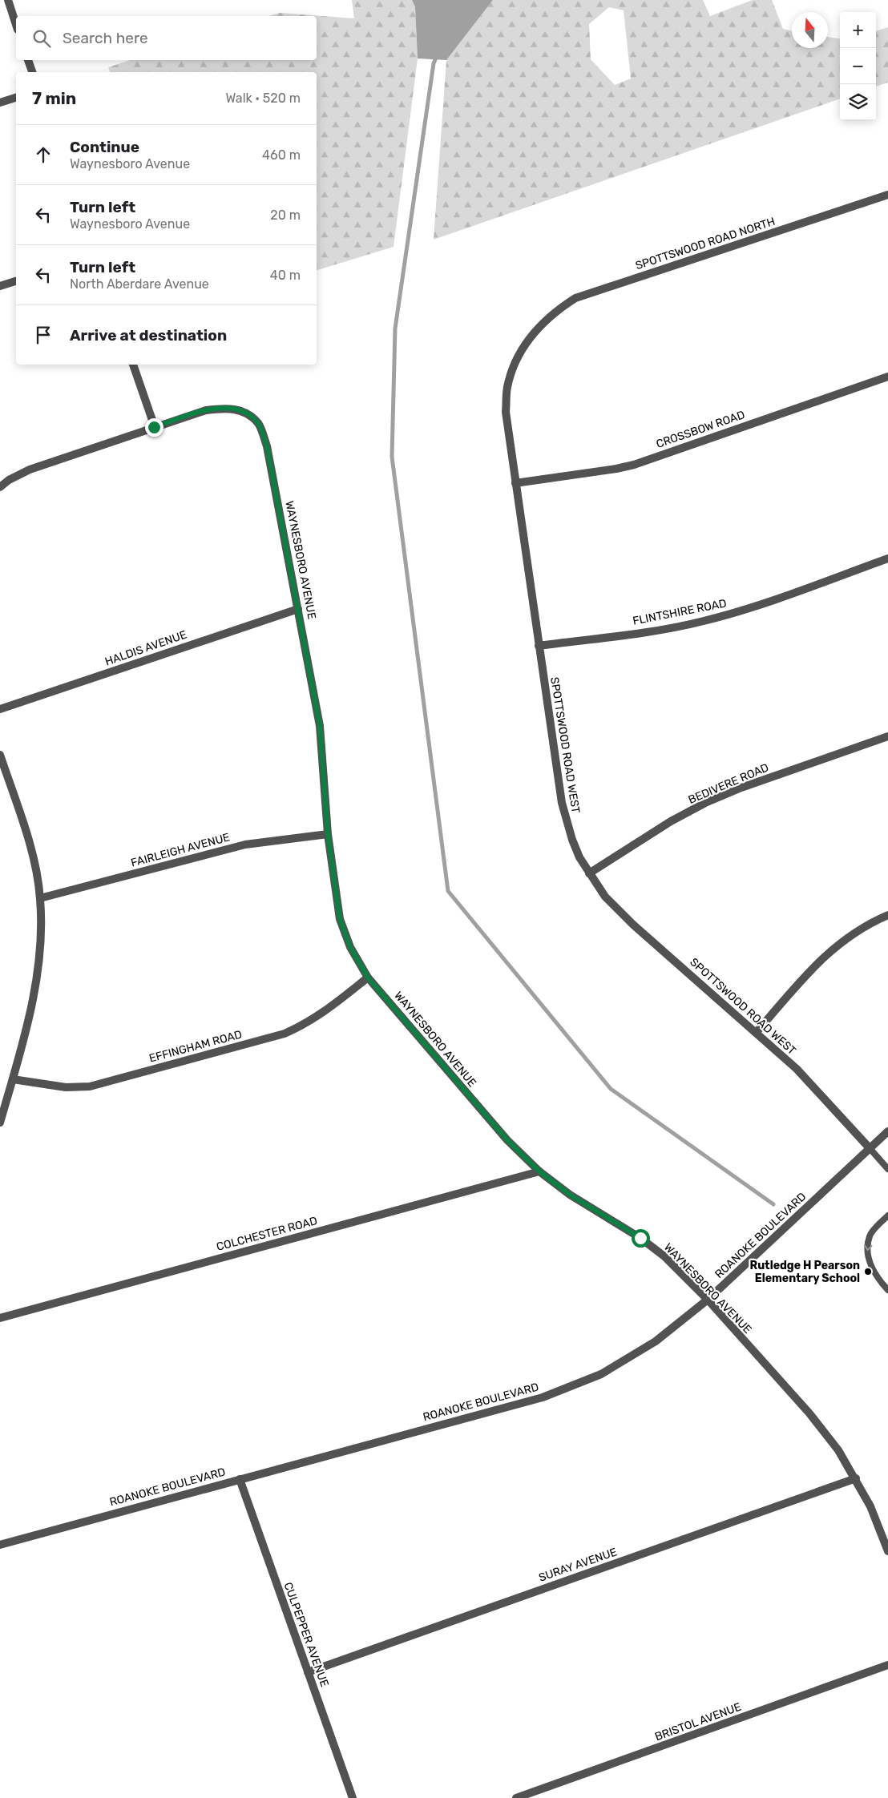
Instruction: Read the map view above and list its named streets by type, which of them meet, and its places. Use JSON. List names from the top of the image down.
{
  "streets": {
    "street": [
      "SPOTTSWOOD ROAD NORTH",
      "CROSSBOW ROAD",
      "WAYNESBORO AVENUE",
      "FLINTSHIRE ROAD",
      "HALDIS AVENUE",
      "SPOTTSWOOD ROAD WEST",
      "BEDIVERE ROAD",
      "FAIRLEIGH AVENUE",
      "EFFINGHAM ROAD",
      "COLCHESTER ROAD",
      "ROANOKE BOULEVARD",
      "SURAY AVENUE",
      "CULPEPPER AVENUE",
      "BRISTOL AVENUE"
    ]
  },
  "crossings": [
    ["SPOTTSWOOD ROAD NORTH", "SPOTTSWOOD ROAD WEST"],
    ["CROSSBOW ROAD", "SPOTTSWOOD ROAD WEST"],
    ["WAYNESBORO AVENUE", "HALDIS AVENUE"],
    ["WAYNESBORO AVENUE", "FAIRLEIGH AVENUE"],
    ["WAYNESBORO AVENUE", "EFFINGHAM ROAD"],
    ["WAYNESBORO AVENUE", "COLCHESTER ROAD"],
    ["WAYNESBORO AVENUE", "ROANOKE BOULEVARD"],
    ["WAYNESBORO AVENUE", "SURAY AVENUE"],
    ["FLINTSHIRE ROAD", "SPOTTSWOOD ROAD WEST"],
    ["SPOTTSWOOD ROAD WEST", "BEDIVERE ROAD"],
    ["SPOTTSWOOD ROAD WEST", "ROANOKE BOULEVARD"],
    ["ROANOKE BOULEVARD", "CULPEPPER AVENUE"],
    ["SURAY AVENUE", "CULPEPPER AVENUE"]
  ],
  "places": ["Rutledge H Pearson Elementary School"],
  "north": "top",
  "page": {
    "map_buttons": ["+", "−"],
    "search": "Search here",
    "heading": ["7 min", "Walk · 520 m"],
    "list": [
      ["Continue", "Waynesboro Avenue", "460 m"],
      ["Turn left", "Waynesboro Avenue", "20 m"],
      ["Turn left", "North Aberdare Avenue", "40 m"],
      "Arrive at destination"
    ]
  }
}
